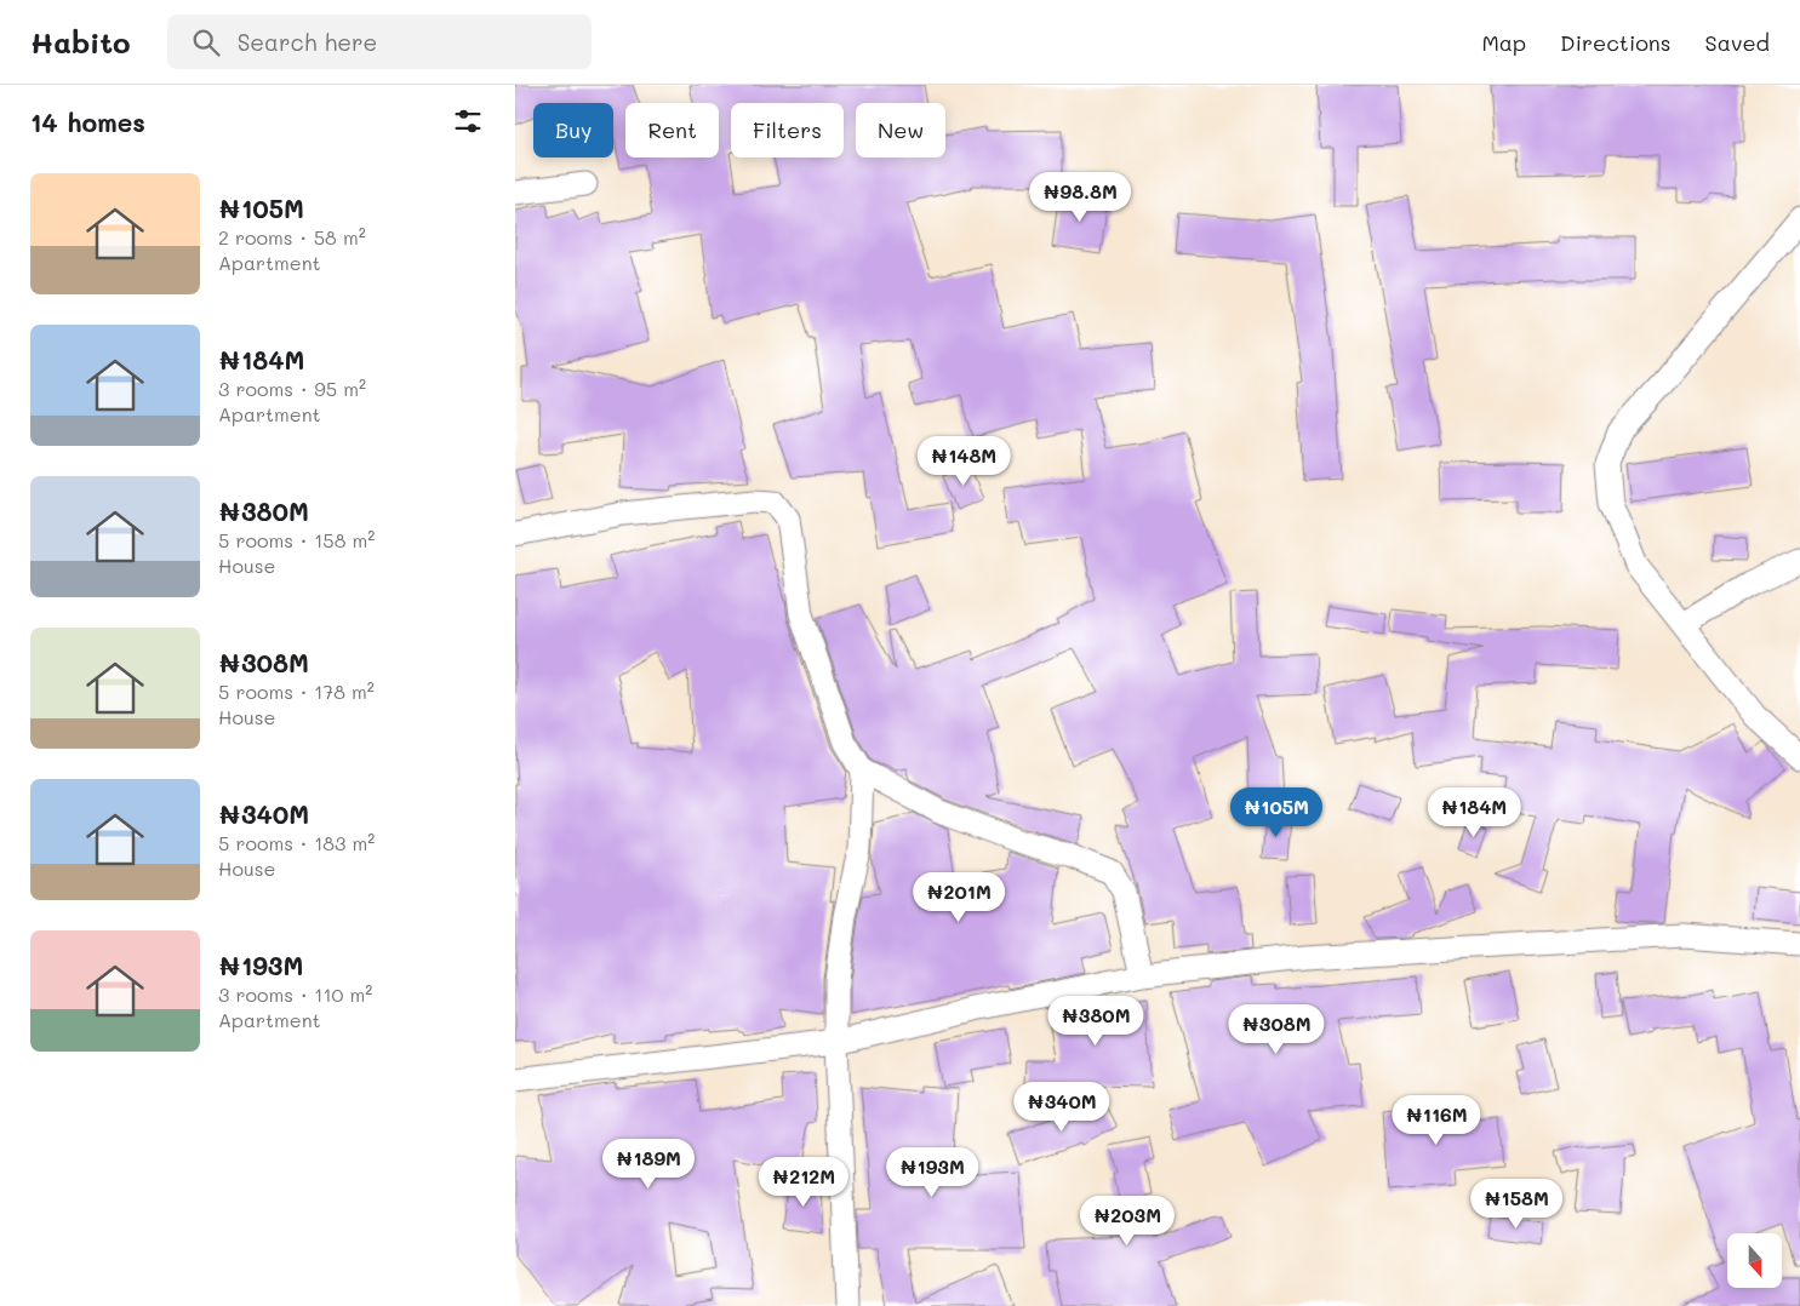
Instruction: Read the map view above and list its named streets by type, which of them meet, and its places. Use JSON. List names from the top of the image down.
{
  "north": "bottom",
  "page": {
    "header": "Habito",
    "search": "Search here",
    "nav": ["Map", "Directions", "Saved"],
    "heading": "14 homes",
    "chip": [
      "Buy",
      "Rent",
      "Filters",
      "New"
    ],
    "list": [
      {
        "name": "₦105M",
        "note": "2 rooms · 58 m² · Apartment"
      },
      {
        "name": "₦184M",
        "note": "3 rooms · 95 m² · Apartment"
      },
      {
        "name": "₦380M",
        "note": "5 rooms · 158 m² · House"
      },
      {
        "name": "₦308M",
        "note": "5 rooms · 178 m² · House"
      },
      {
        "name": "₦340M",
        "note": "5 rooms · 183 m² · House"
      },
      {
        "name": "₦193M",
        "note": "3 rooms · 110 m² · Apartment"
      }
    ],
    "price": [
      "₦98.8M",
      "₦148M",
      "₦105M",
      "₦184M",
      "₦201M",
      "₦380M",
      "₦308M",
      "₦340M",
      "₦116M",
      "₦189M",
      "₦193M",
      "₦212M",
      "₦158M",
      "₦203M"
    ]
  }
}
